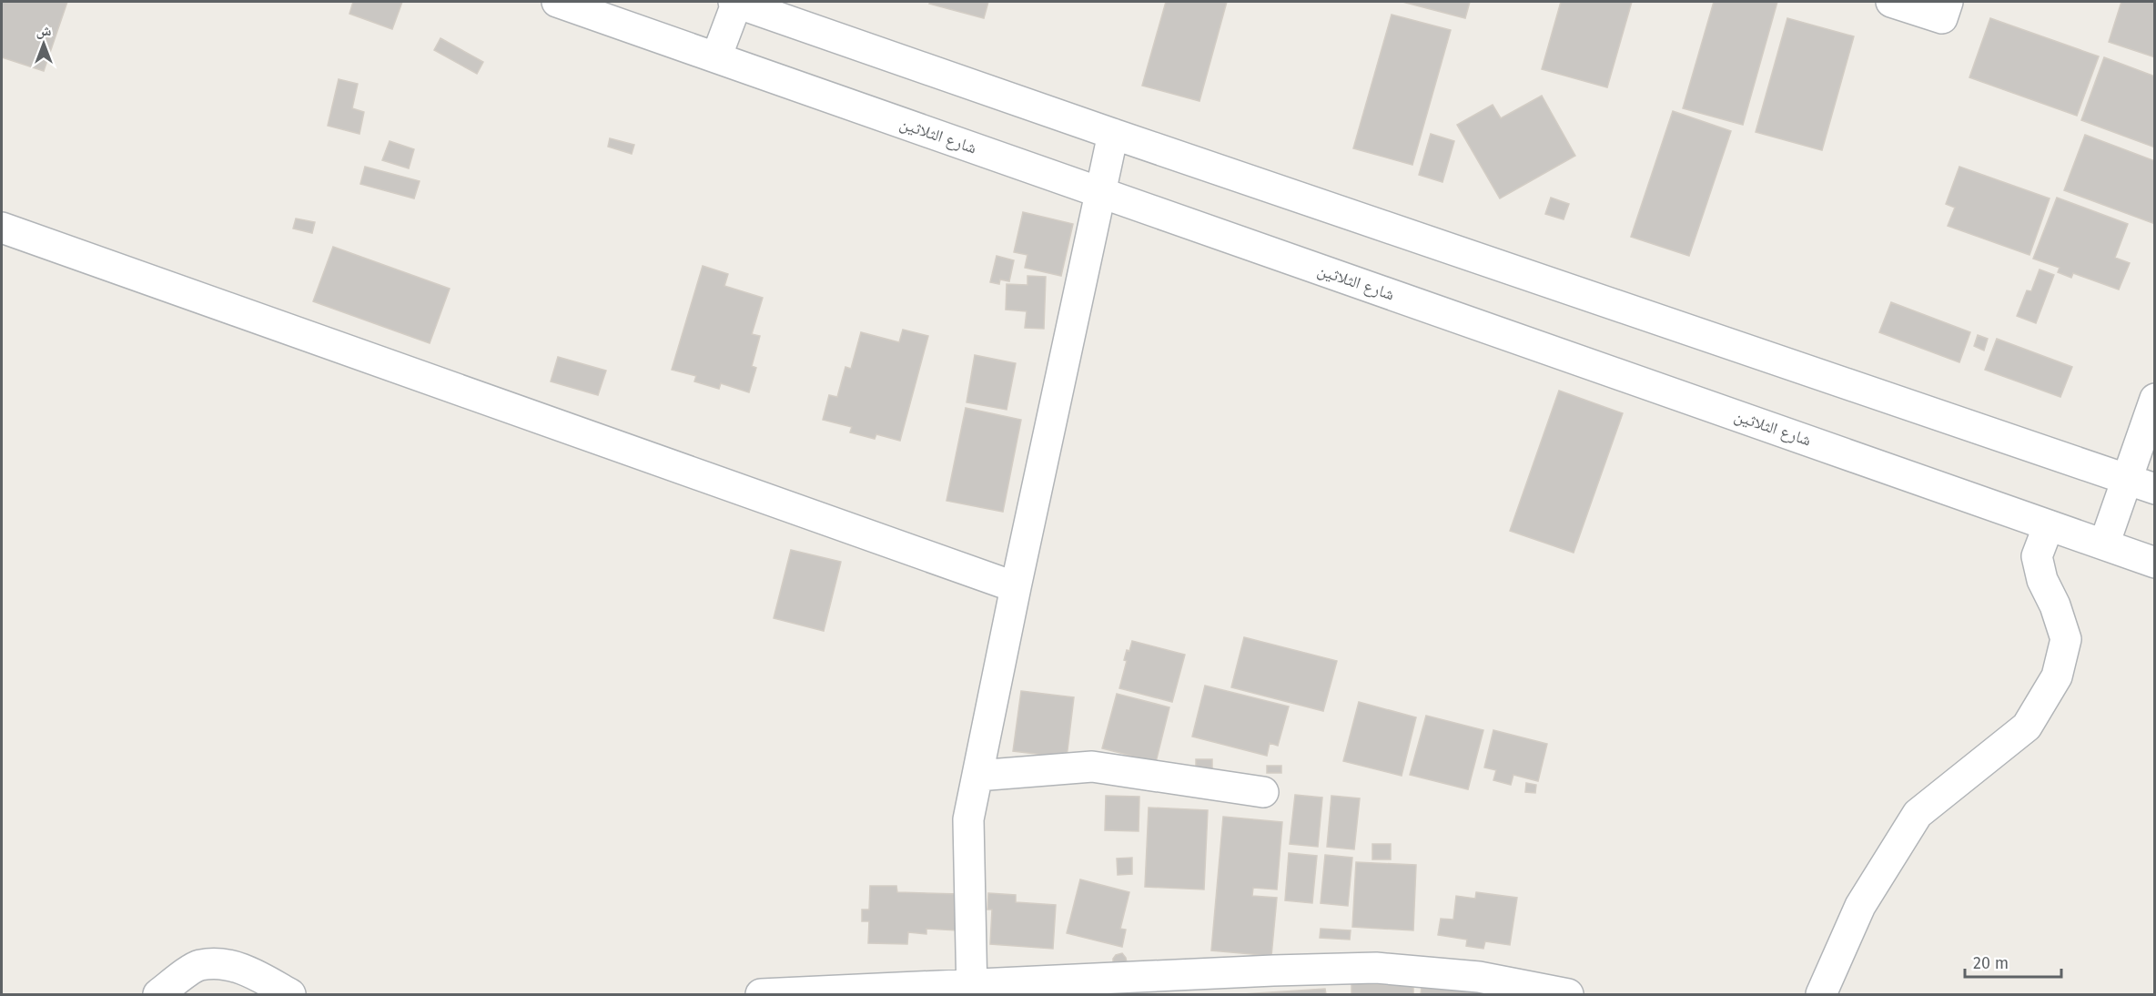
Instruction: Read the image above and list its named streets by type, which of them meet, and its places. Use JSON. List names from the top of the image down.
{
  "streets": {
    "street": ["شارع الثلاثين"]
  },
  "scale_bar": "20 m",
  "north": "top"
}
